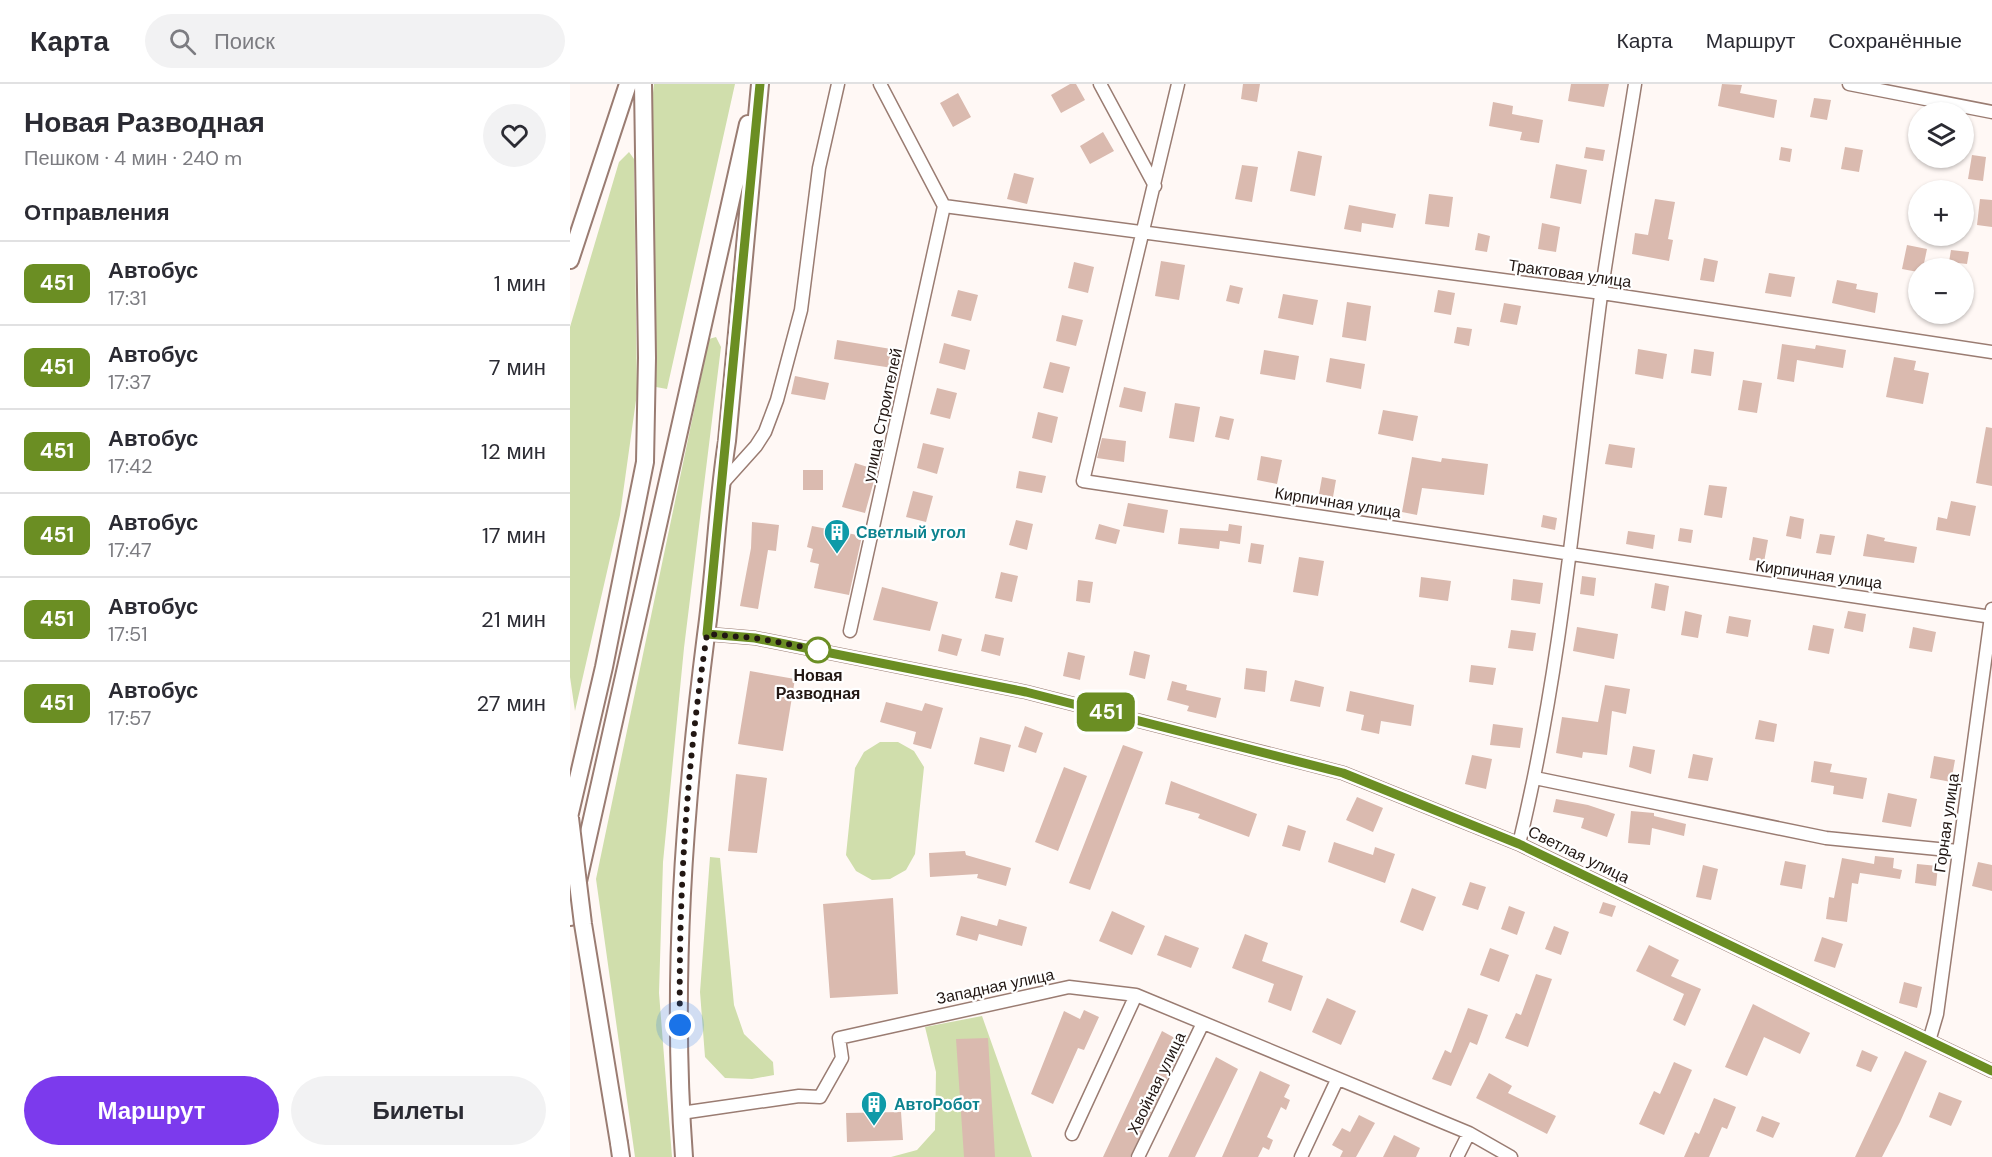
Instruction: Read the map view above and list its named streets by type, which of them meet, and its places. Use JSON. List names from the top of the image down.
{
  "streets": {
    "street": [
      "Трактовая улица",
      "улица Строителей",
      "Кирпичная улица",
      "Горная улица",
      "Светлая улица",
      "Западная улица",
      "Хвойная улица"
    ]
  },
  "crossings": [
    ["Трактовая улица", "Кирпичная улица"],
    ["Кирпичная улица", "Горная улица"],
    ["Горная улица", "Светлая улица"],
    ["Западная улица", "Хвойная улица"]
  ],
  "places": {
    "building": ["Светлый угол", "АвтоРобот"],
    "other": ["Новая Разводная"]
  },
  "lines": ["bus line 451"],
  "page": {
    "header": "Карта",
    "search": "Поиск",
    "nav": ["Карта", "Маршрут", "Сохранённые"],
    "heading": [
      ["Новая Разводная", "Пешком · 4 мин · 240 m"],
      "Отправления"
    ],
    "on_map": "451",
    "map_buttons": ["+", "−"],
    "list": [
      {
        "mark": "451",
        "name": "Автобус",
        "note": "17:31",
        "value": "1 мин"
      },
      {
        "mark": "451",
        "name": "Автобус",
        "note": "17:37",
        "value": "7 мин"
      },
      {
        "mark": "451",
        "name": "Автобус",
        "note": "17:42",
        "value": "12 мин"
      },
      {
        "mark": "451",
        "name": "Автобус",
        "note": "17:47",
        "value": "17 мин"
      },
      {
        "mark": "451",
        "name": "Автобус",
        "note": "17:51",
        "value": "21 мин"
      },
      {
        "mark": "451",
        "name": "Автобус",
        "note": "17:57",
        "value": "27 мин"
      }
    ],
    "buttons": ["Маршрут", "Билеты"]
  }
}
